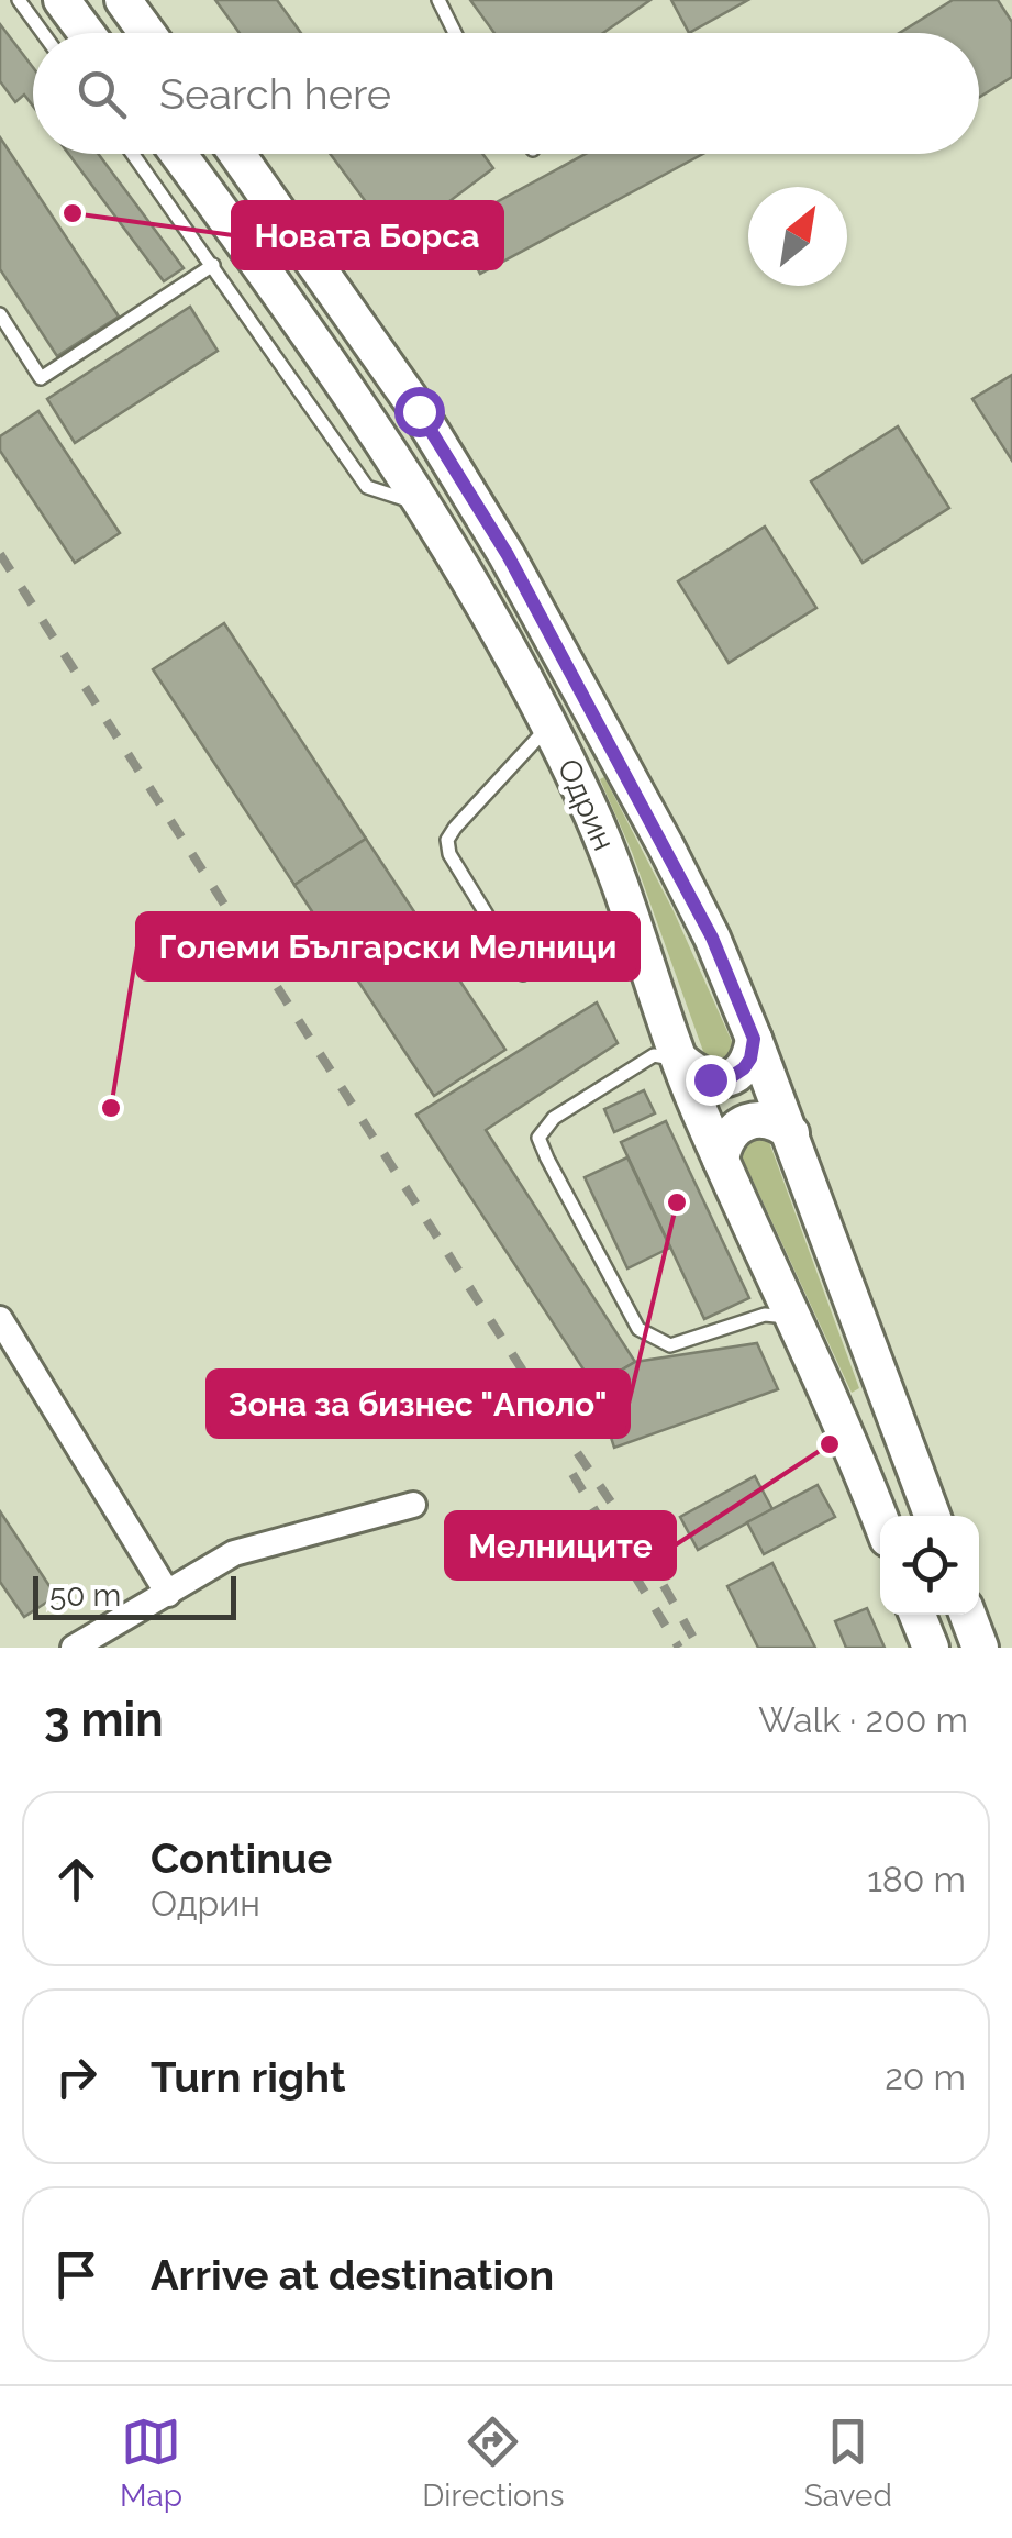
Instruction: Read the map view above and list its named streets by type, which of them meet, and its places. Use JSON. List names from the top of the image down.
{
  "streets": {
    "main road": ["Одрин"]
  },
  "places": [
    "Новата Борса",
    "Големи Български Мелници",
    "Зона за бизнес \"Aполо\"",
    "Мелниците"
  ],
  "scale_bar": "50 m",
  "north": "top right",
  "page": {
    "search": "Search here",
    "scale": "50 m",
    "heading": ["3 min", "Walk · 200 m"],
    "list": [
      ["Continue", "Одрин", "180 m"],
      ["Turn right", "20 m"],
      "Arrive at destination"
    ],
    "nav": ["Map", "Directions", "Saved"]
  }
}
